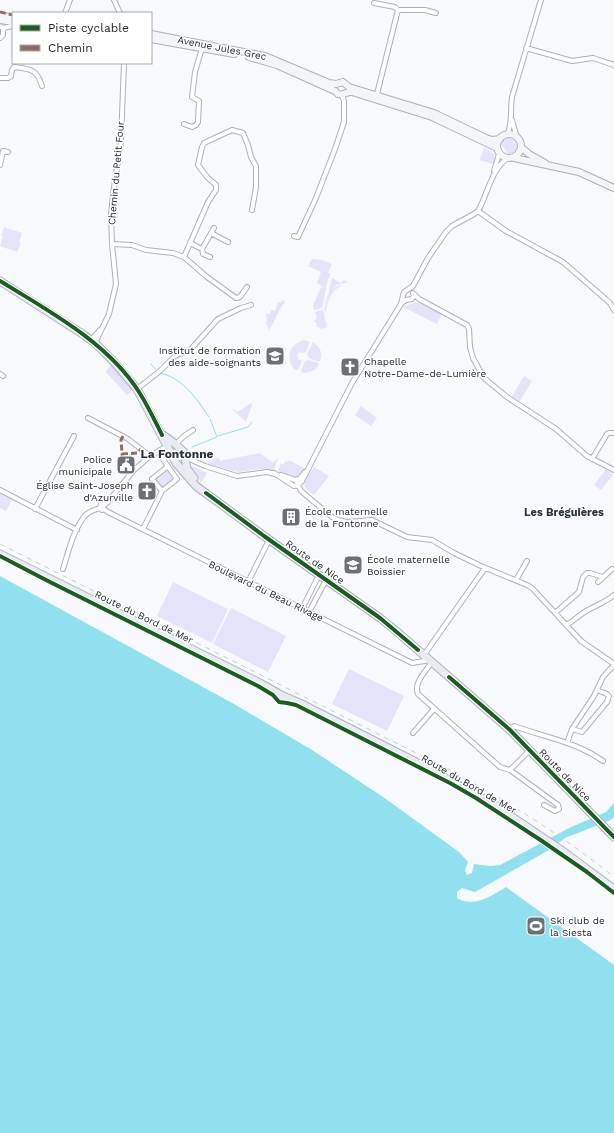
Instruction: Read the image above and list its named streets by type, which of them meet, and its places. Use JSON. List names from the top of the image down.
{
  "streets": {
    "main road": ["Route de Nice", "Route du Bord de Mer"],
    "street": ["Avenue Jules Grec", "Chemin du Petit Four", "Boulevard du Beau Rivage"]
  },
  "crossings": [
    ["Route de Nice", "Boulevard du Beau Rivage"]
  ],
  "districts": ["La Fontonne", "Les Bréguières"],
  "places": {
    "school or university": ["Institut de formation des aide-soignants", "École maternelle Boissier"],
    "church": ["Chapelle Notre-Dame-de-Lumière", "Église Saint-Joseph d'Azurville"],
    "public building": ["Police municipale"],
    "building": ["École maternelle de la Fontonne"],
    "sports": ["Ski club de la Siesta"]
  },
  "legend": ["Piste cyclable", "Chemin"]
}
